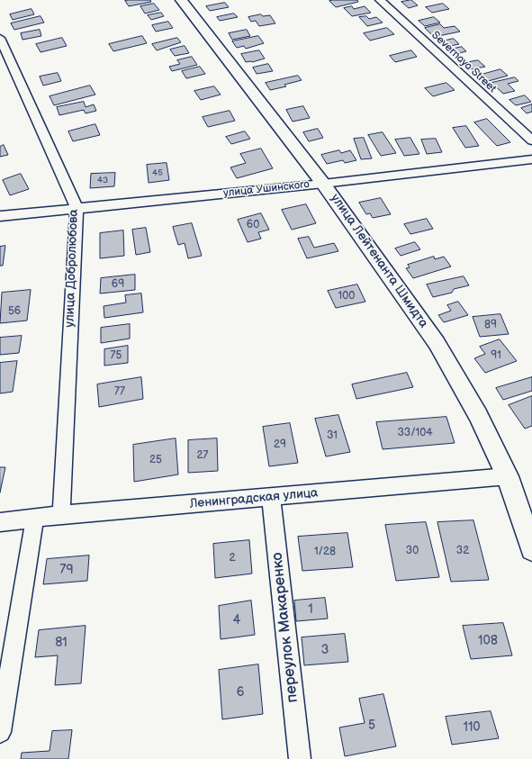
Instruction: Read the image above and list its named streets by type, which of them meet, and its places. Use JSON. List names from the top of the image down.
{
  "streets": {
    "main road": ["улица Лейтенанта Шмидта"],
    "street": [
      "Severnaya Street",
      "улица Ушинского",
      "улица Добролюбова",
      "Ленинградская улица",
      "переулок Макаренко"
    ]
  },
  "crossings": [
    ["улица Ушинского", "улица Лейтенанта Шмидта"],
    ["улица Ушинского", "улица Добролюбова"],
    ["улица Лейтенанта Шмидта", "Ленинградская улица"],
    ["улица Добролюбова", "Ленинградская улица"],
    ["Ленинградская улица", "переулок Макаренко"]
  ],
  "house_numbers": [
    "45",
    "43",
    "60",
    "69",
    "100",
    "56",
    "89",
    "75",
    "91",
    "77",
    "33/104",
    "31",
    "29",
    "27",
    "25",
    "30",
    "32",
    "1/28",
    "2",
    "79",
    "1",
    "4",
    "108",
    "81",
    "3",
    "6",
    "5",
    "110"
  ]
}
